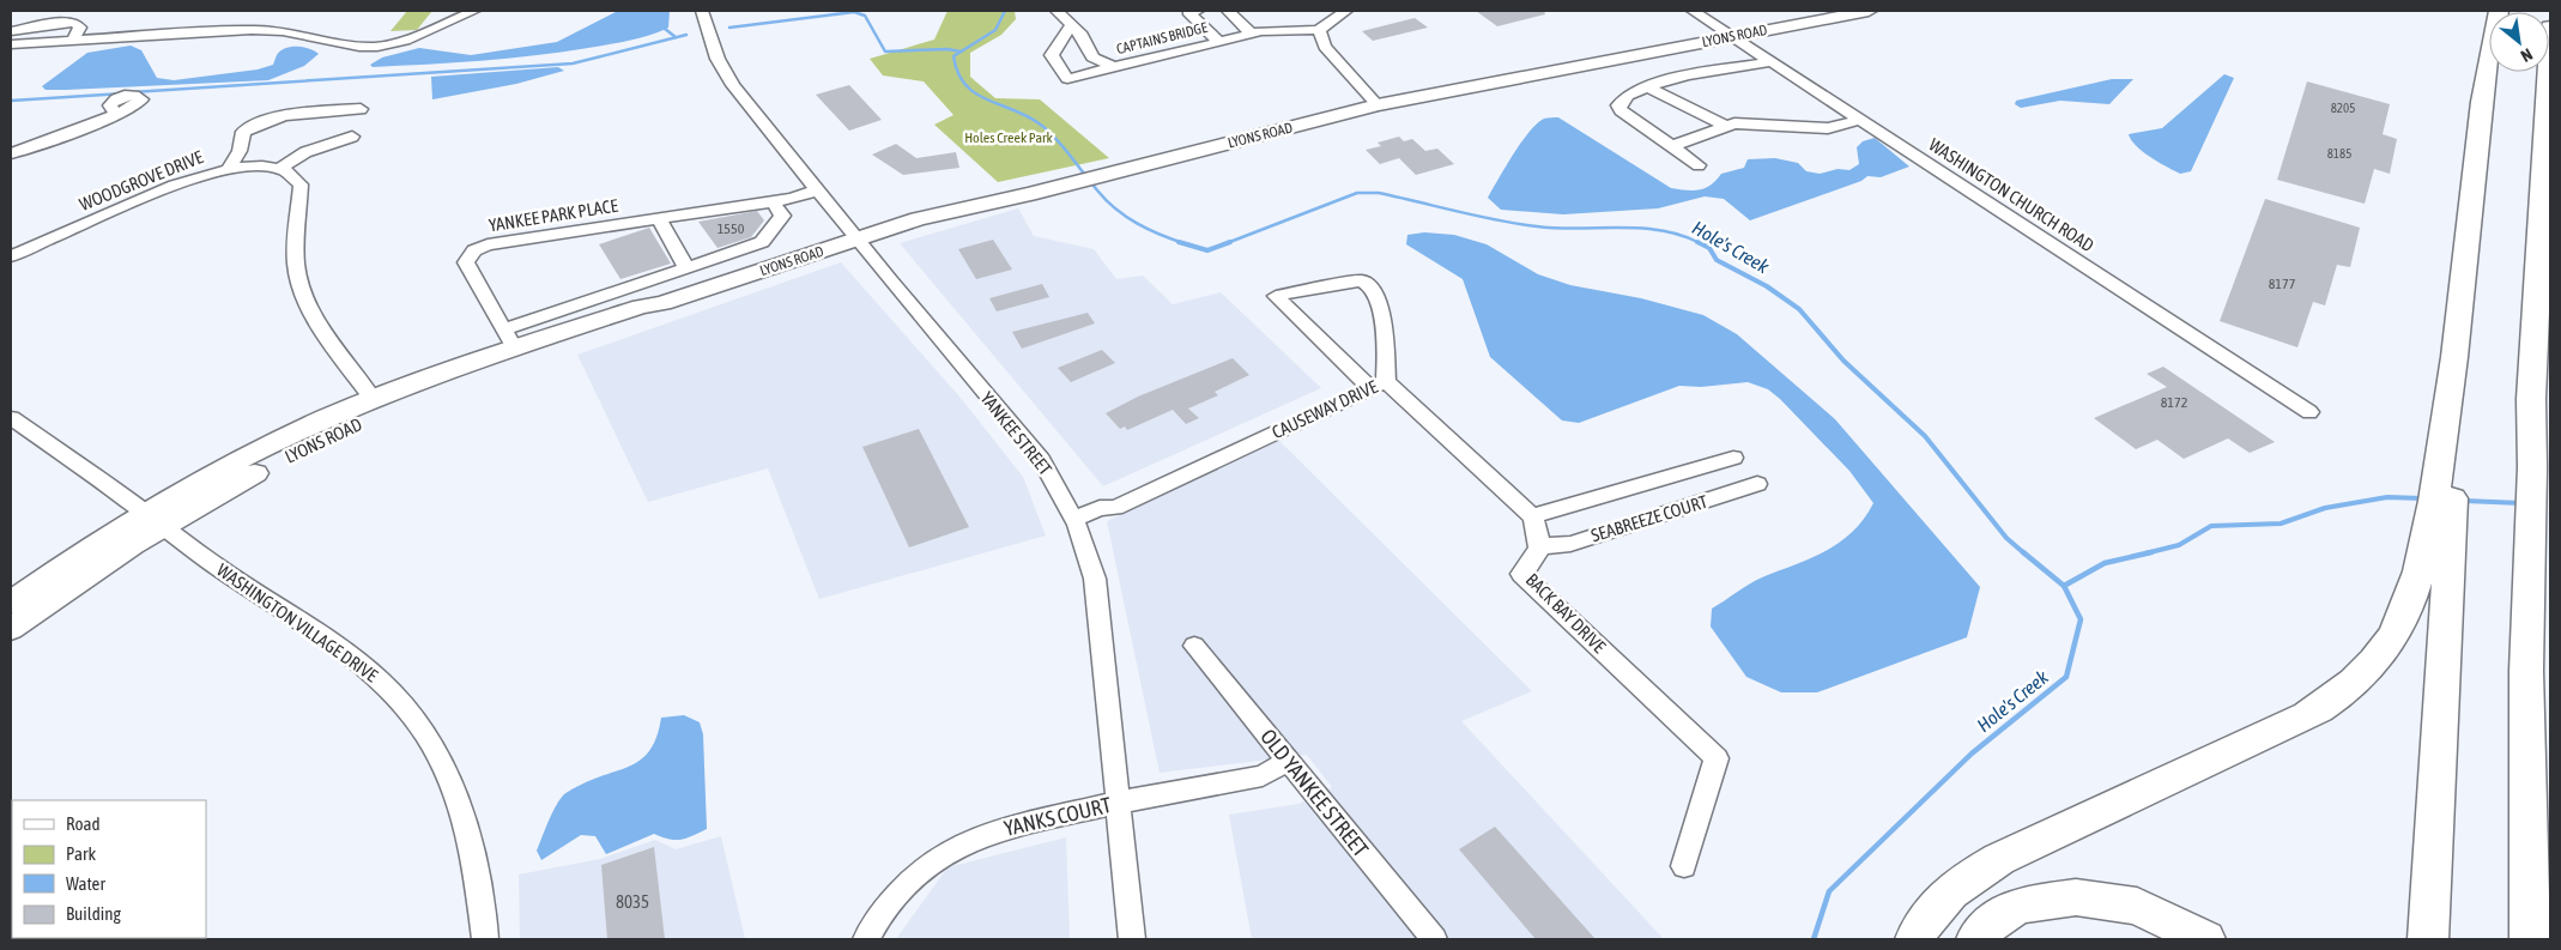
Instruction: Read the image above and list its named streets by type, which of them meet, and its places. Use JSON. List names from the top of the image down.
{
  "streets": {
    "main road": ["LYONS ROAD"],
    "street": [
      "CAPTAINS BRIDGE",
      "WOODGROVE DRIVE",
      "WASHINGTON CHURCH ROAD",
      "YANKEE PARK PLACE",
      "CAUSEWAY DRIVE",
      "YANKEE STREET",
      "SEABREEZE COURT",
      "BACK BAY DRIVE",
      "WASHINGTON VILLAGE DRIVE",
      "OLD YANKEE STREET",
      "YANKS COURT"
    ]
  },
  "crossings": [
    ["LYONS ROAD", "WASHINGTON CHURCH ROAD"],
    ["LYONS ROAD", "YANKEE PARK PLACE"],
    ["LYONS ROAD", "YANKEE STREET"],
    ["LYONS ROAD", "WASHINGTON VILLAGE DRIVE"],
    ["YANKEE PARK PLACE", "YANKEE STREET"],
    ["CAUSEWAY DRIVE", "YANKEE STREET"],
    ["YANKEE STREET", "YANKS COURT"],
    ["SEABREEZE COURT", "BACK BAY DRIVE"],
    ["OLD YANKEE STREET", "YANKS COURT"]
  ],
  "water": ["Hole's Creek"],
  "parks": ["Holes Creek Park"],
  "house_numbers": [
    "8205",
    "8185",
    "1550",
    "8177",
    "8172",
    "8035"
  ],
  "legend": [
    "Road",
    "Park",
    "Water",
    "Building"
  ],
  "north": "bottom right"
}
